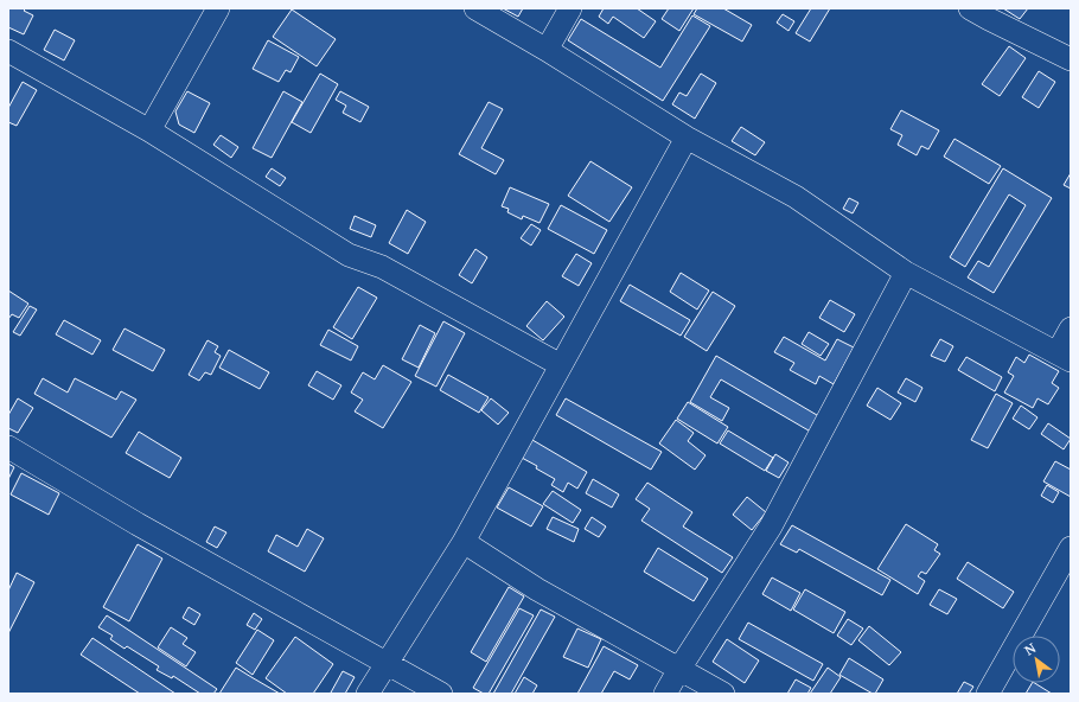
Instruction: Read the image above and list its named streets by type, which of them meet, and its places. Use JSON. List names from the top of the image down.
{
  "north": "top left"
}
